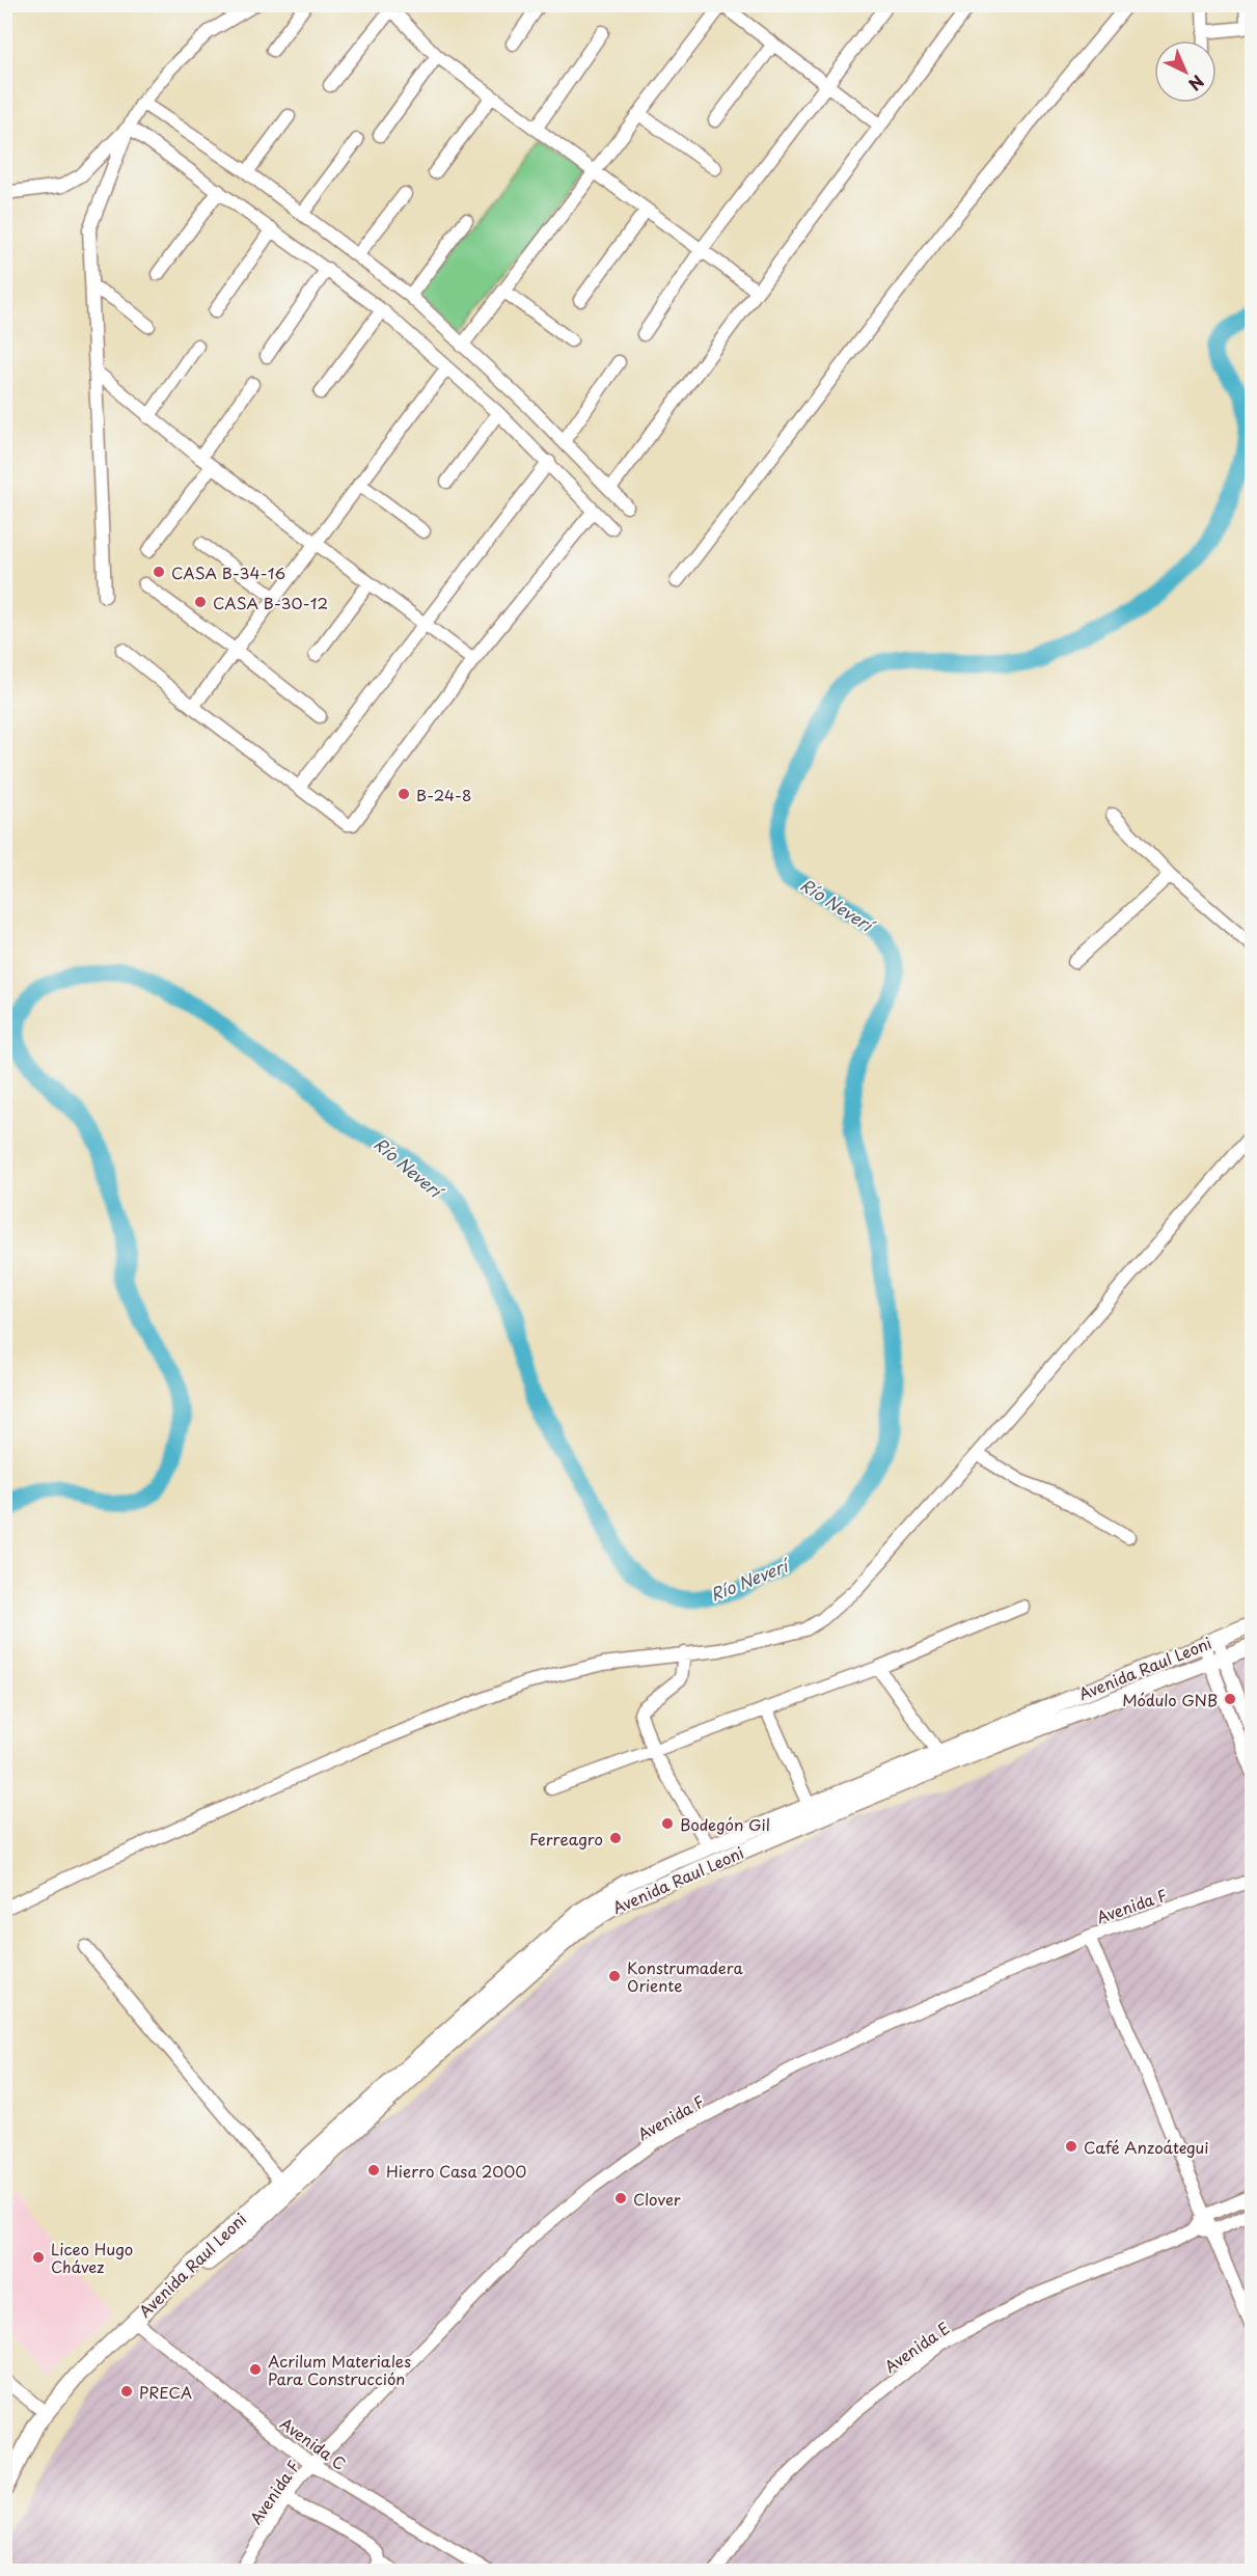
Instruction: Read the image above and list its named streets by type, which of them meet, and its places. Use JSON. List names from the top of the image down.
{
  "streets": {
    "main road": ["Avenida Raul Leoni"],
    "street": ["Avenida F", "Avenida E", "Avenida C"]
  },
  "crossings": [
    ["Avenida Raul Leoni", "Avenida C"],
    ["Avenida F", "Avenida C"]
  ],
  "water": ["Río Neverí"],
  "places": [
    "CASA B-34-16",
    "CASA B-30-12",
    "B-24-8",
    "Módulo GNB",
    "Bodegón Gil",
    "Ferreagro",
    "Konstrumadera Oriente",
    "Café Anzoátegui",
    "Hierro Casa 2000",
    "Clover",
    "Liceo Hugo Chávez",
    "Acrilum Materiales Para Construcción",
    "PRECA"
  ],
  "north": "bottom right"
}
